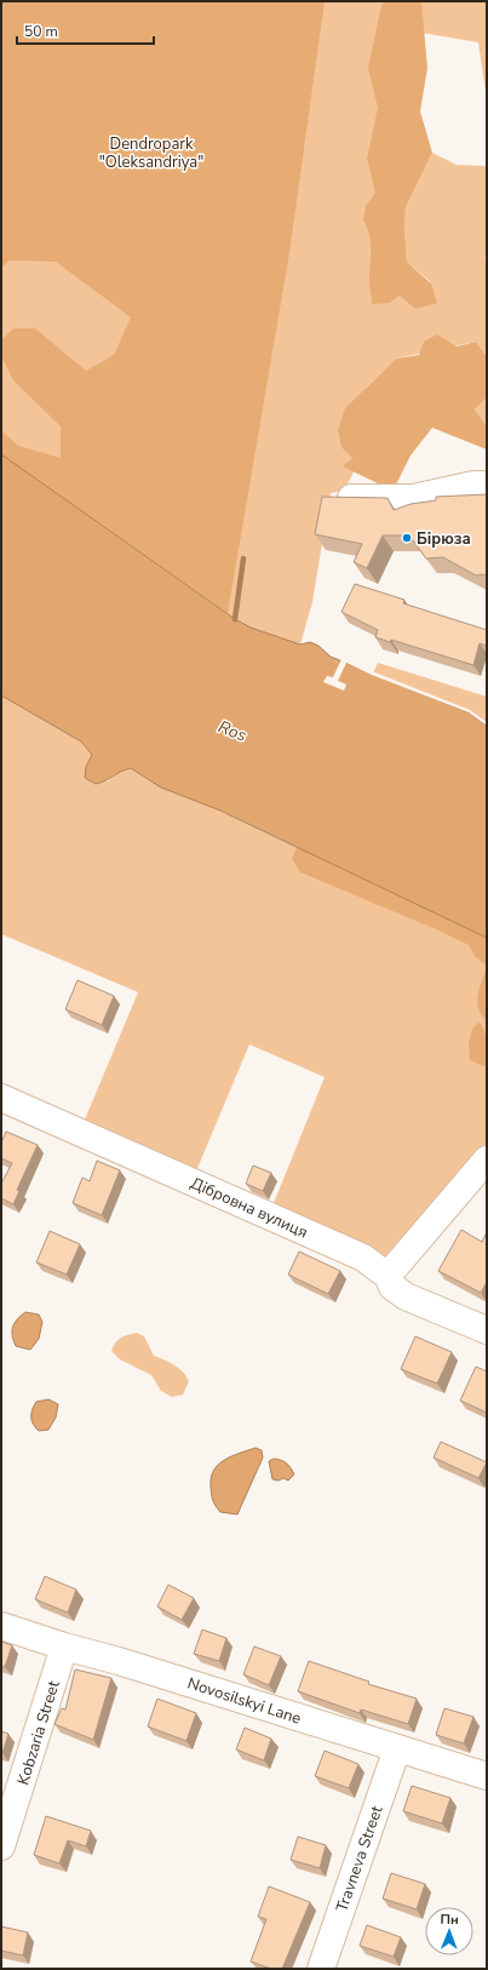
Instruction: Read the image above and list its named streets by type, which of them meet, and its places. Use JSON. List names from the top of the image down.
{
  "streets": {
    "street": [
      "Дібровна вулиця",
      "Novosilskyi Lane",
      "Kobzaria Street",
      "Travneva Street"
    ]
  },
  "crossings": [
    ["Novosilskyi Lane", "Kobzaria Street"],
    ["Novosilskyi Lane", "Travneva Street"]
  ],
  "water": ["Ros"],
  "parks": ["Dendropark \"Oleksandriya\""],
  "places": ["Бірюза"],
  "scale_bar": "50 m",
  "north": "top"
}
